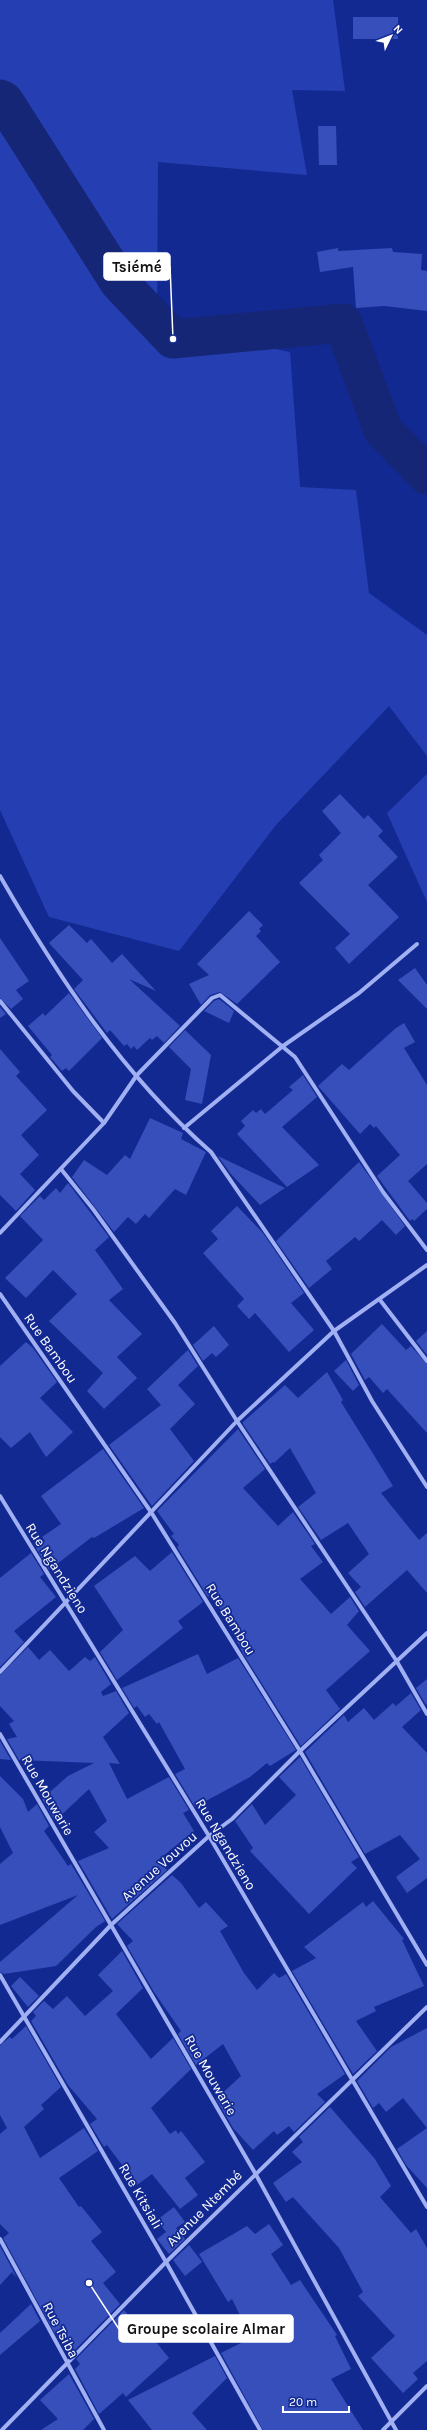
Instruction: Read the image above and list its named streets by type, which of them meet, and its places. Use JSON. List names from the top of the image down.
{
  "streets": {
    "street": [
      "Rue Bambou",
      "Rue Ngandzieno",
      "Rue Mouwarie",
      "Avenue Vouvou",
      "Rue Kitsiali",
      "Avenue Ntembé",
      "Rue Tsiba"
    ]
  },
  "crossings": [
    ["Rue Bambou", "Avenue Vouvou"],
    ["Rue Ngandzieno", "Avenue Vouvou"],
    ["Rue Ngandzieno", "Avenue Ntembé"],
    ["Rue Mouwarie", "Avenue Vouvou"],
    ["Rue Mouwarie", "Avenue Ntembé"],
    ["Avenue Vouvou", "Rue Kitsiali"],
    ["Rue Kitsiali", "Avenue Ntembé"],
    ["Avenue Ntembé", "Rue Tsiba"]
  ],
  "places": ["Tsiémé", "Groupe scolaire Almar"],
  "scale_bar": "20 m",
  "north": "top right"
}
